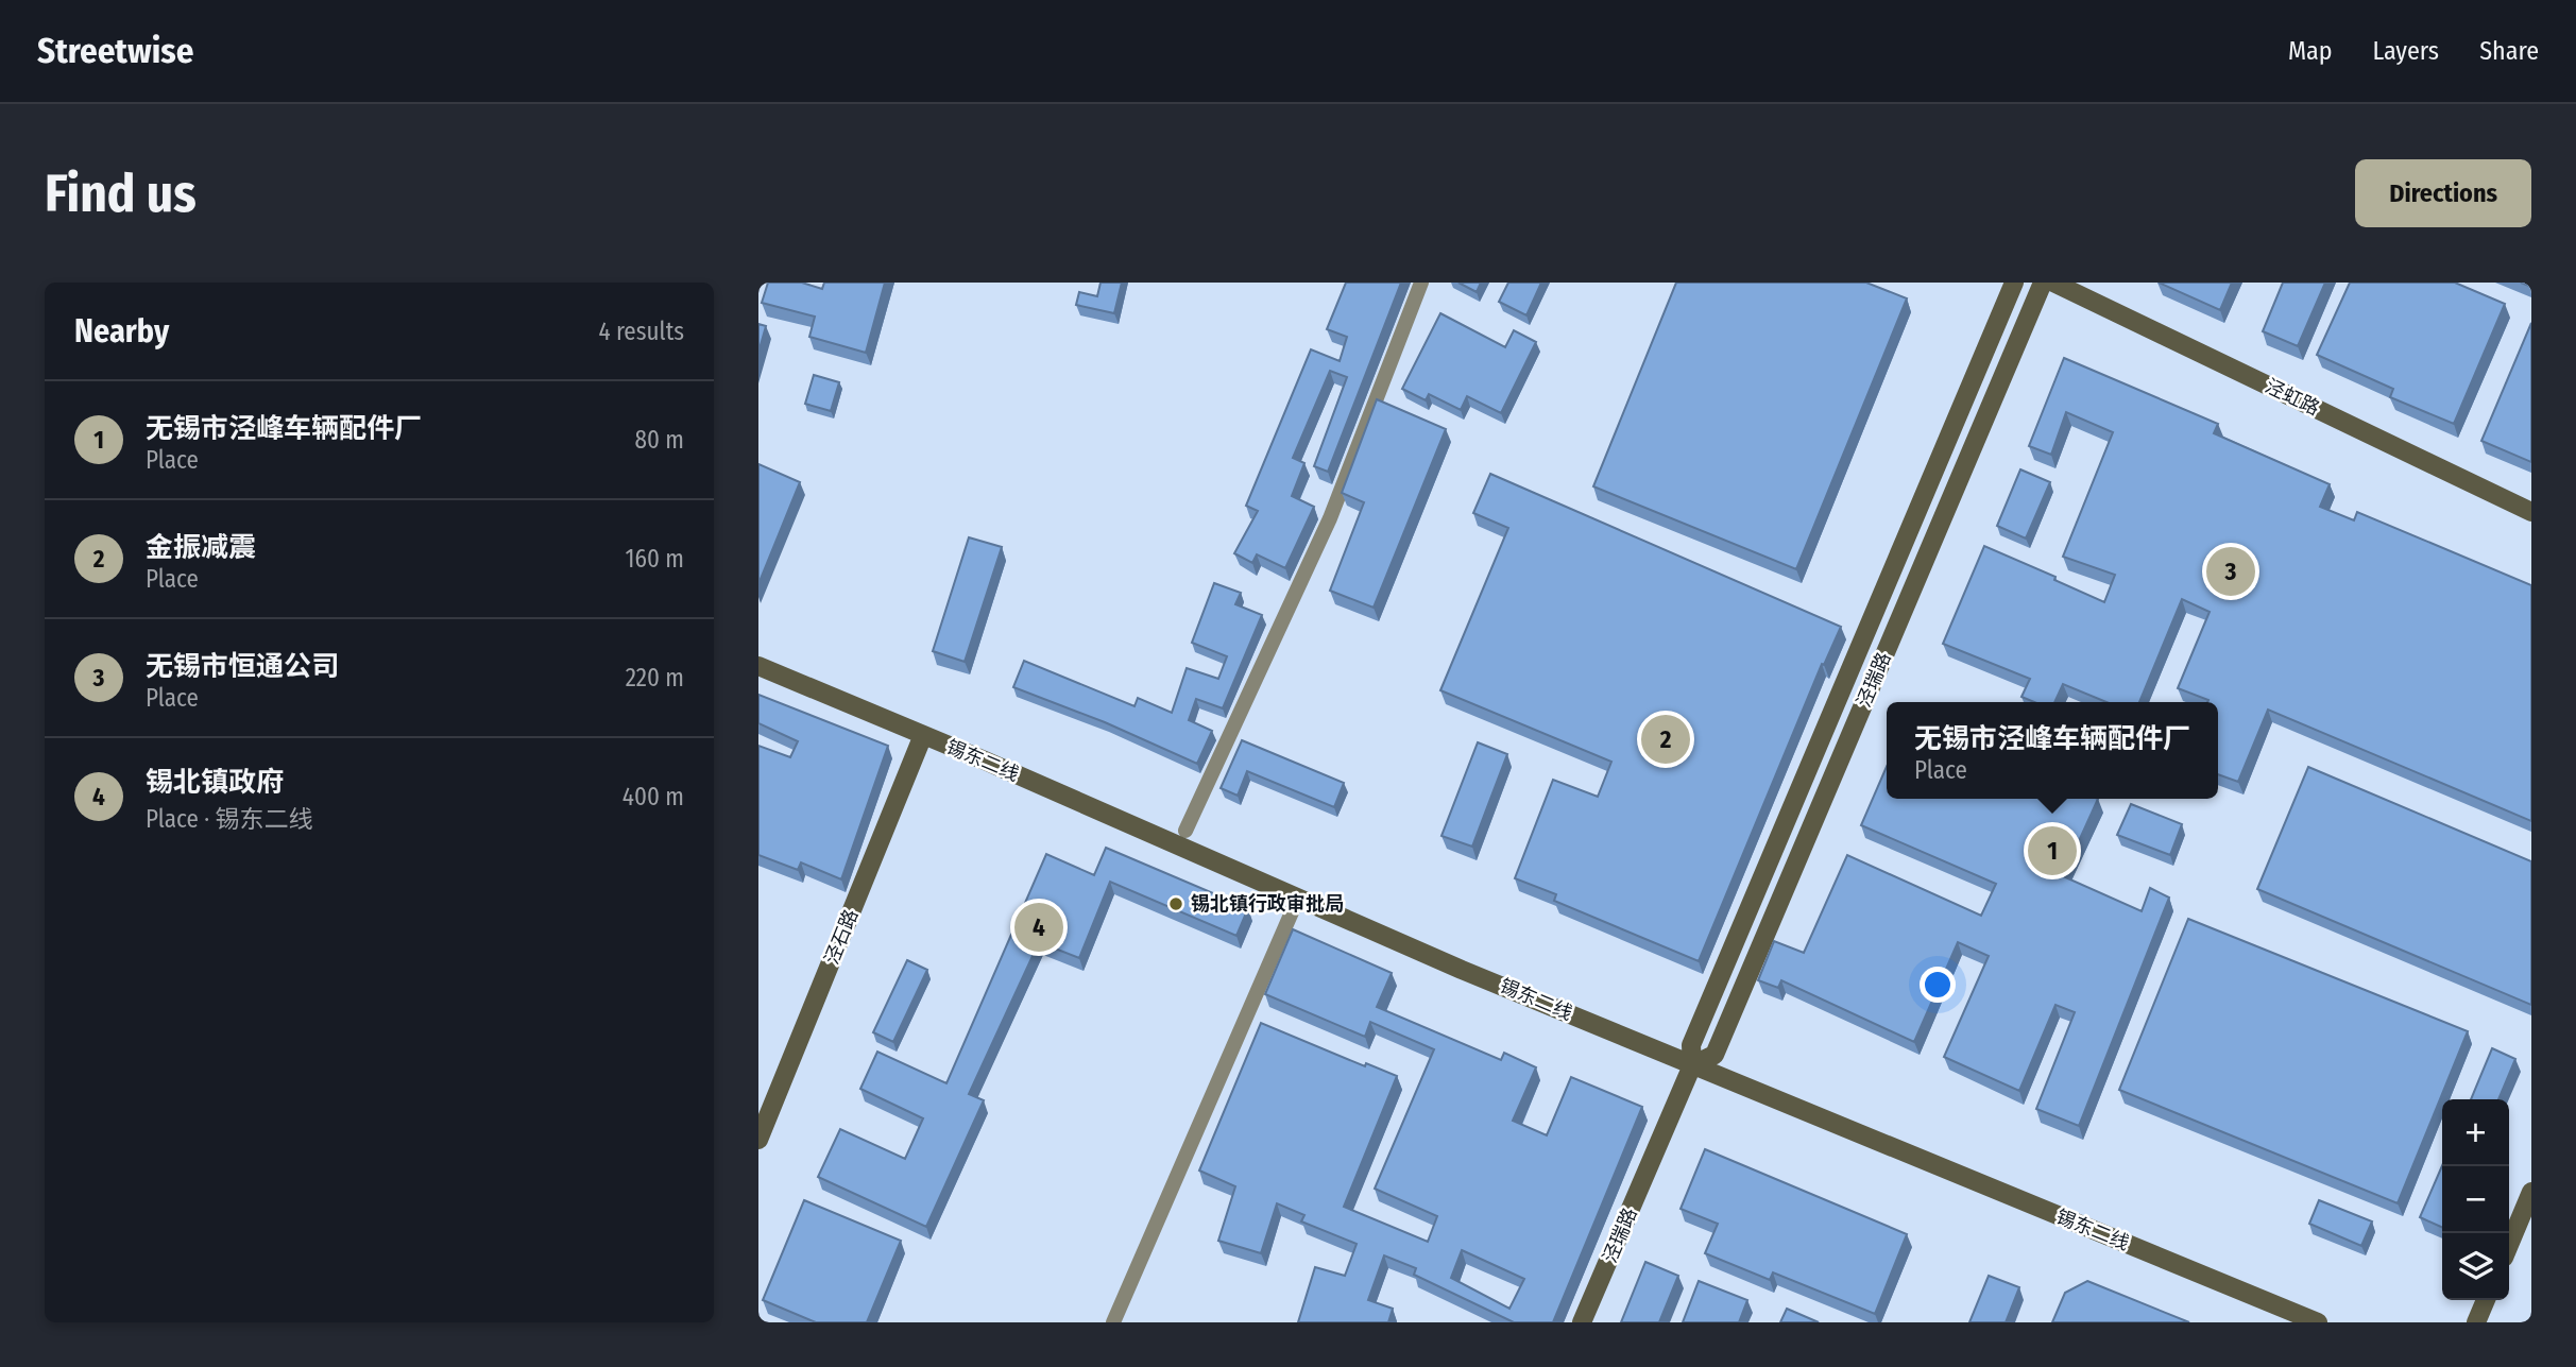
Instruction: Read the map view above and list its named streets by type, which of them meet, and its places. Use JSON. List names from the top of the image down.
{
  "streets": {
    "street": [
      "泾虹路",
      "泾瑞路",
      "锡东二线",
      "泾石路"
    ]
  },
  "crossings": [
    ["泾瑞路", "锡东二线"],
    ["锡东二线", "泾石路"]
  ],
  "places": ["锡北镇行政审批局"],
  "page": {
    "header": "Streetwise",
    "nav": ["Map", "Layers", "Share"],
    "buttons": "Directions",
    "title": "Find us",
    "heading": ["Nearby", "4 results"],
    "list": [
      {
        "mark": "1",
        "name": "无锡市泾峰车辆配件厂",
        "note": "Place",
        "value": "80 m"
      },
      {
        "mark": "2",
        "name": "金振减震",
        "note": "Place",
        "value": "160 m"
      },
      {
        "mark": "3",
        "name": "无锡市恒通公司",
        "note": "Place",
        "value": "220 m"
      },
      {
        "mark": "4",
        "name": "锡北镇政府",
        "note": "Place · 锡东二线",
        "value": "400 m"
      }
    ],
    "pins": [
      "3",
      "2",
      "1",
      "4"
    ],
    "popup": ["无锡市泾峰车辆配件厂", "Place"],
    "map_buttons": ["+", "−"]
  }
}
